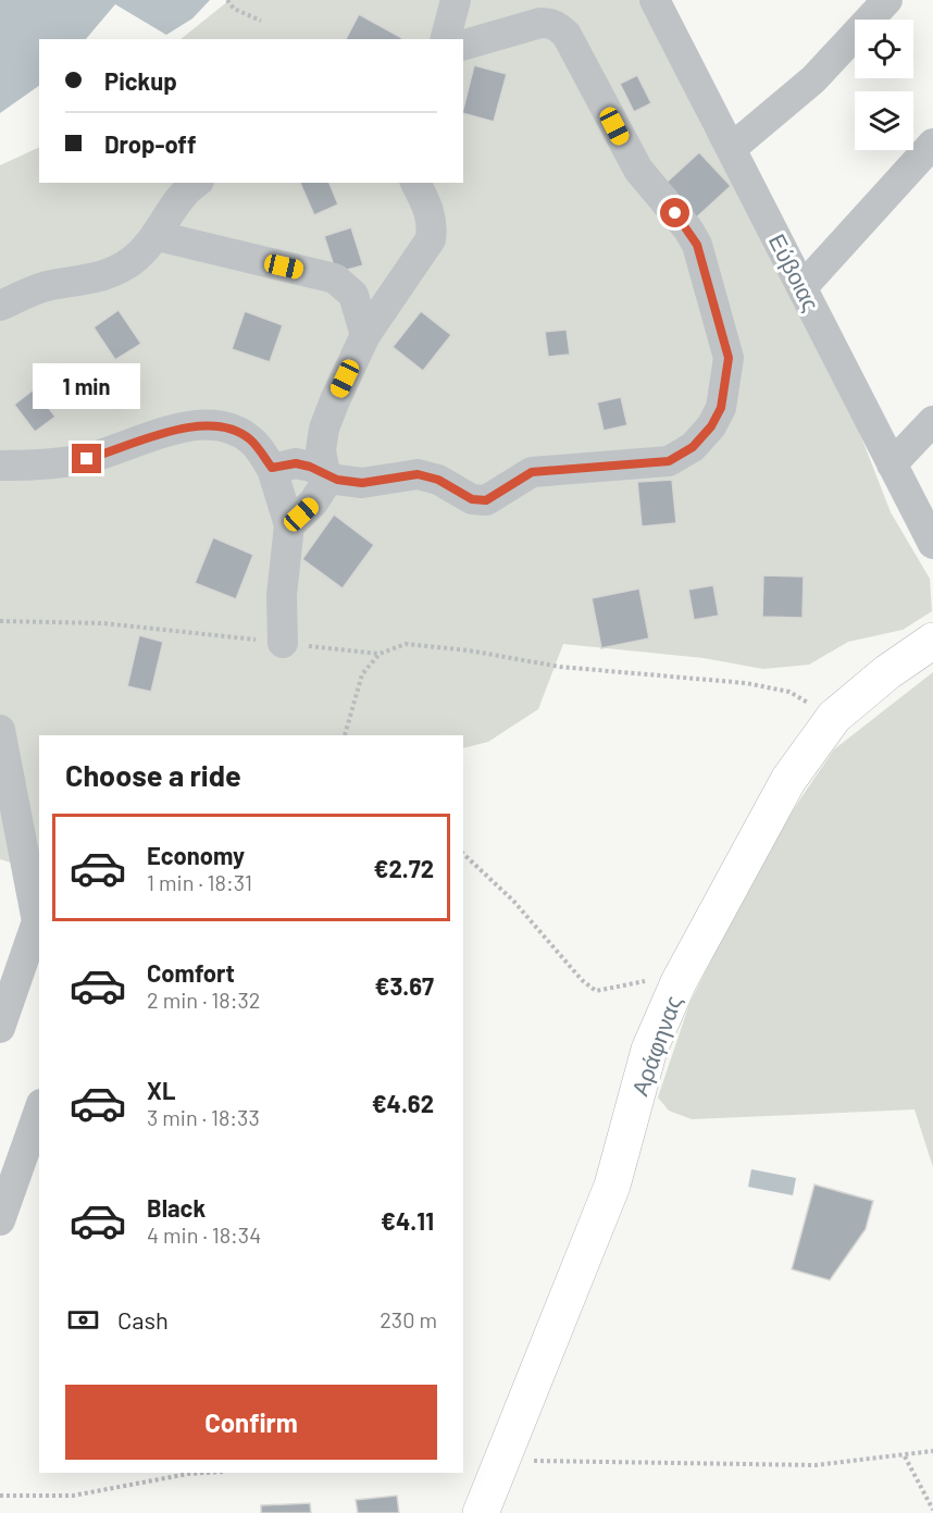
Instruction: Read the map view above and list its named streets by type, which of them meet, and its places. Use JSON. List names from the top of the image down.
{
  "streets": {
    "main road": ["Αράφηνας"],
    "street": ["Εύβοιας"]
  },
  "page": {
    "banner": ["Pickup", "Drop-off"],
    "bubble": "1 min",
    "heading": "Choose a ride",
    "list": [
      {
        "name": "Economy",
        "note": "1 min · 18:31",
        "value": "€2.72"
      },
      {
        "name": "Comfort",
        "note": "2 min · 18:32",
        "value": "€3.67"
      },
      {
        "name": "XL",
        "note": "3 min · 18:33",
        "value": "€4.62"
      },
      {
        "name": "Black",
        "note": "4 min · 18:34",
        "value": "€4.11"
      }
    ],
    "pay": ["Cash", "230 m"],
    "buttons": "Confirm"
  }
}
